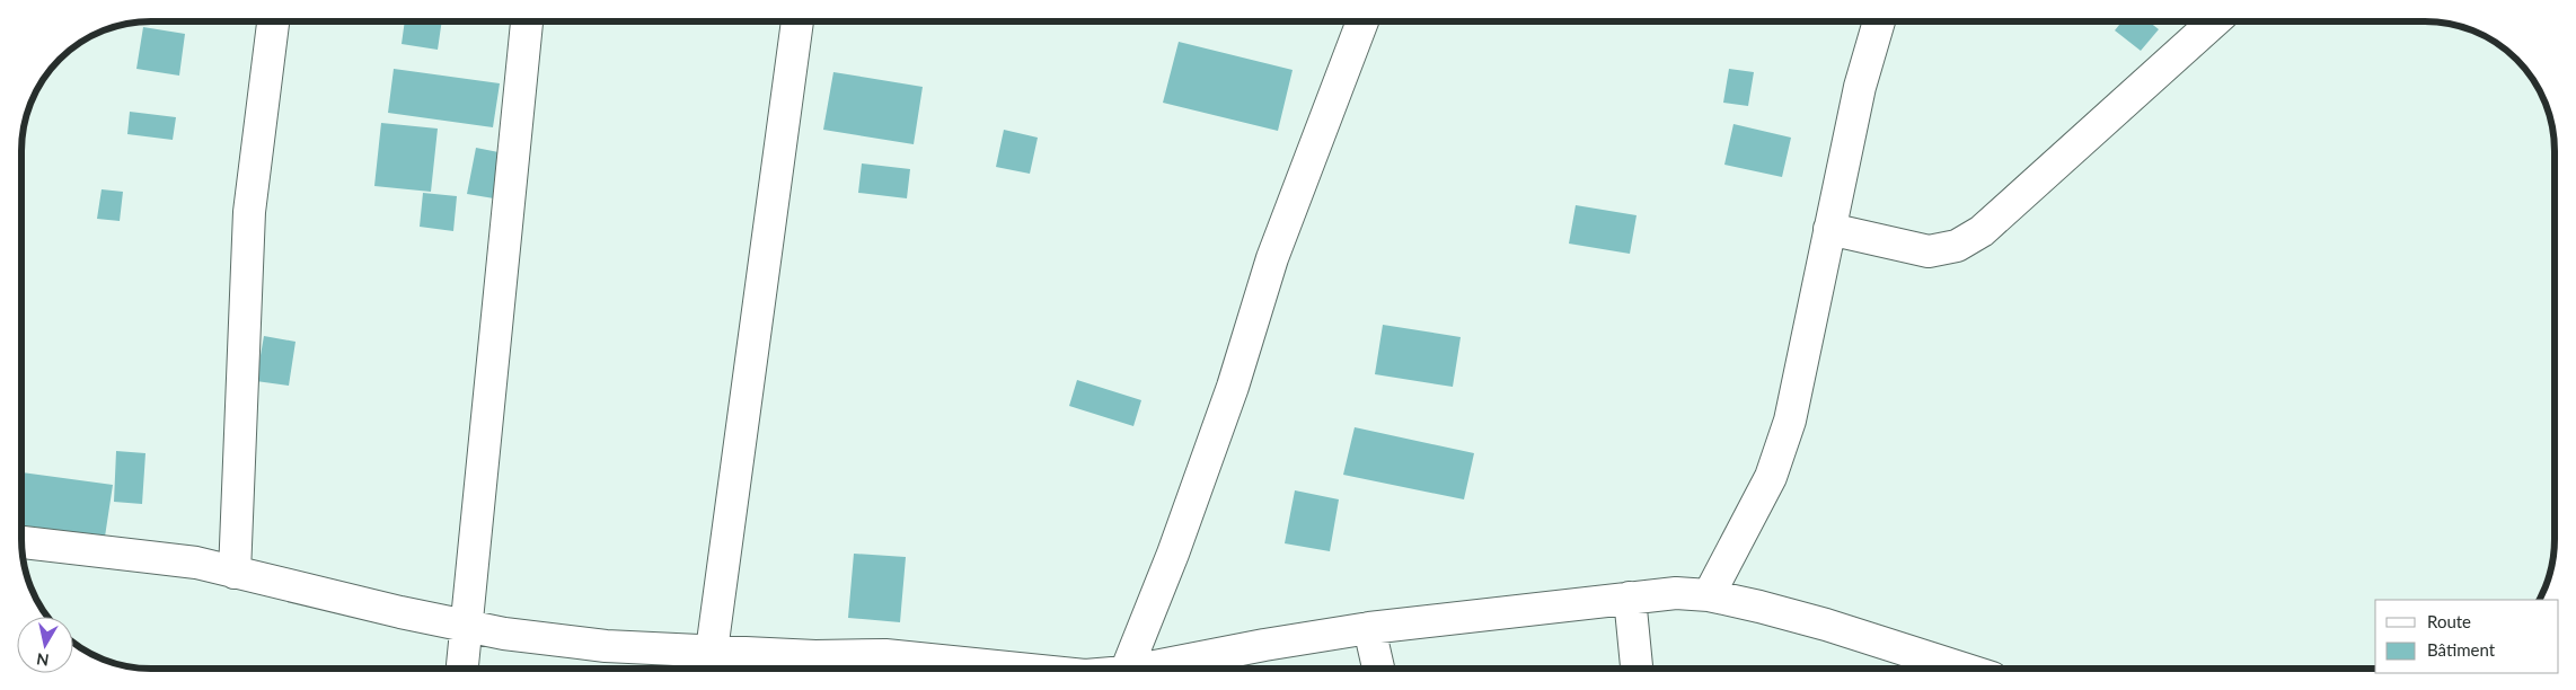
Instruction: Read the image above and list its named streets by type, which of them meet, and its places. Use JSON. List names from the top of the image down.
{
  "legend": ["Route", "Bâtiment"],
  "north": "bottom"
}
